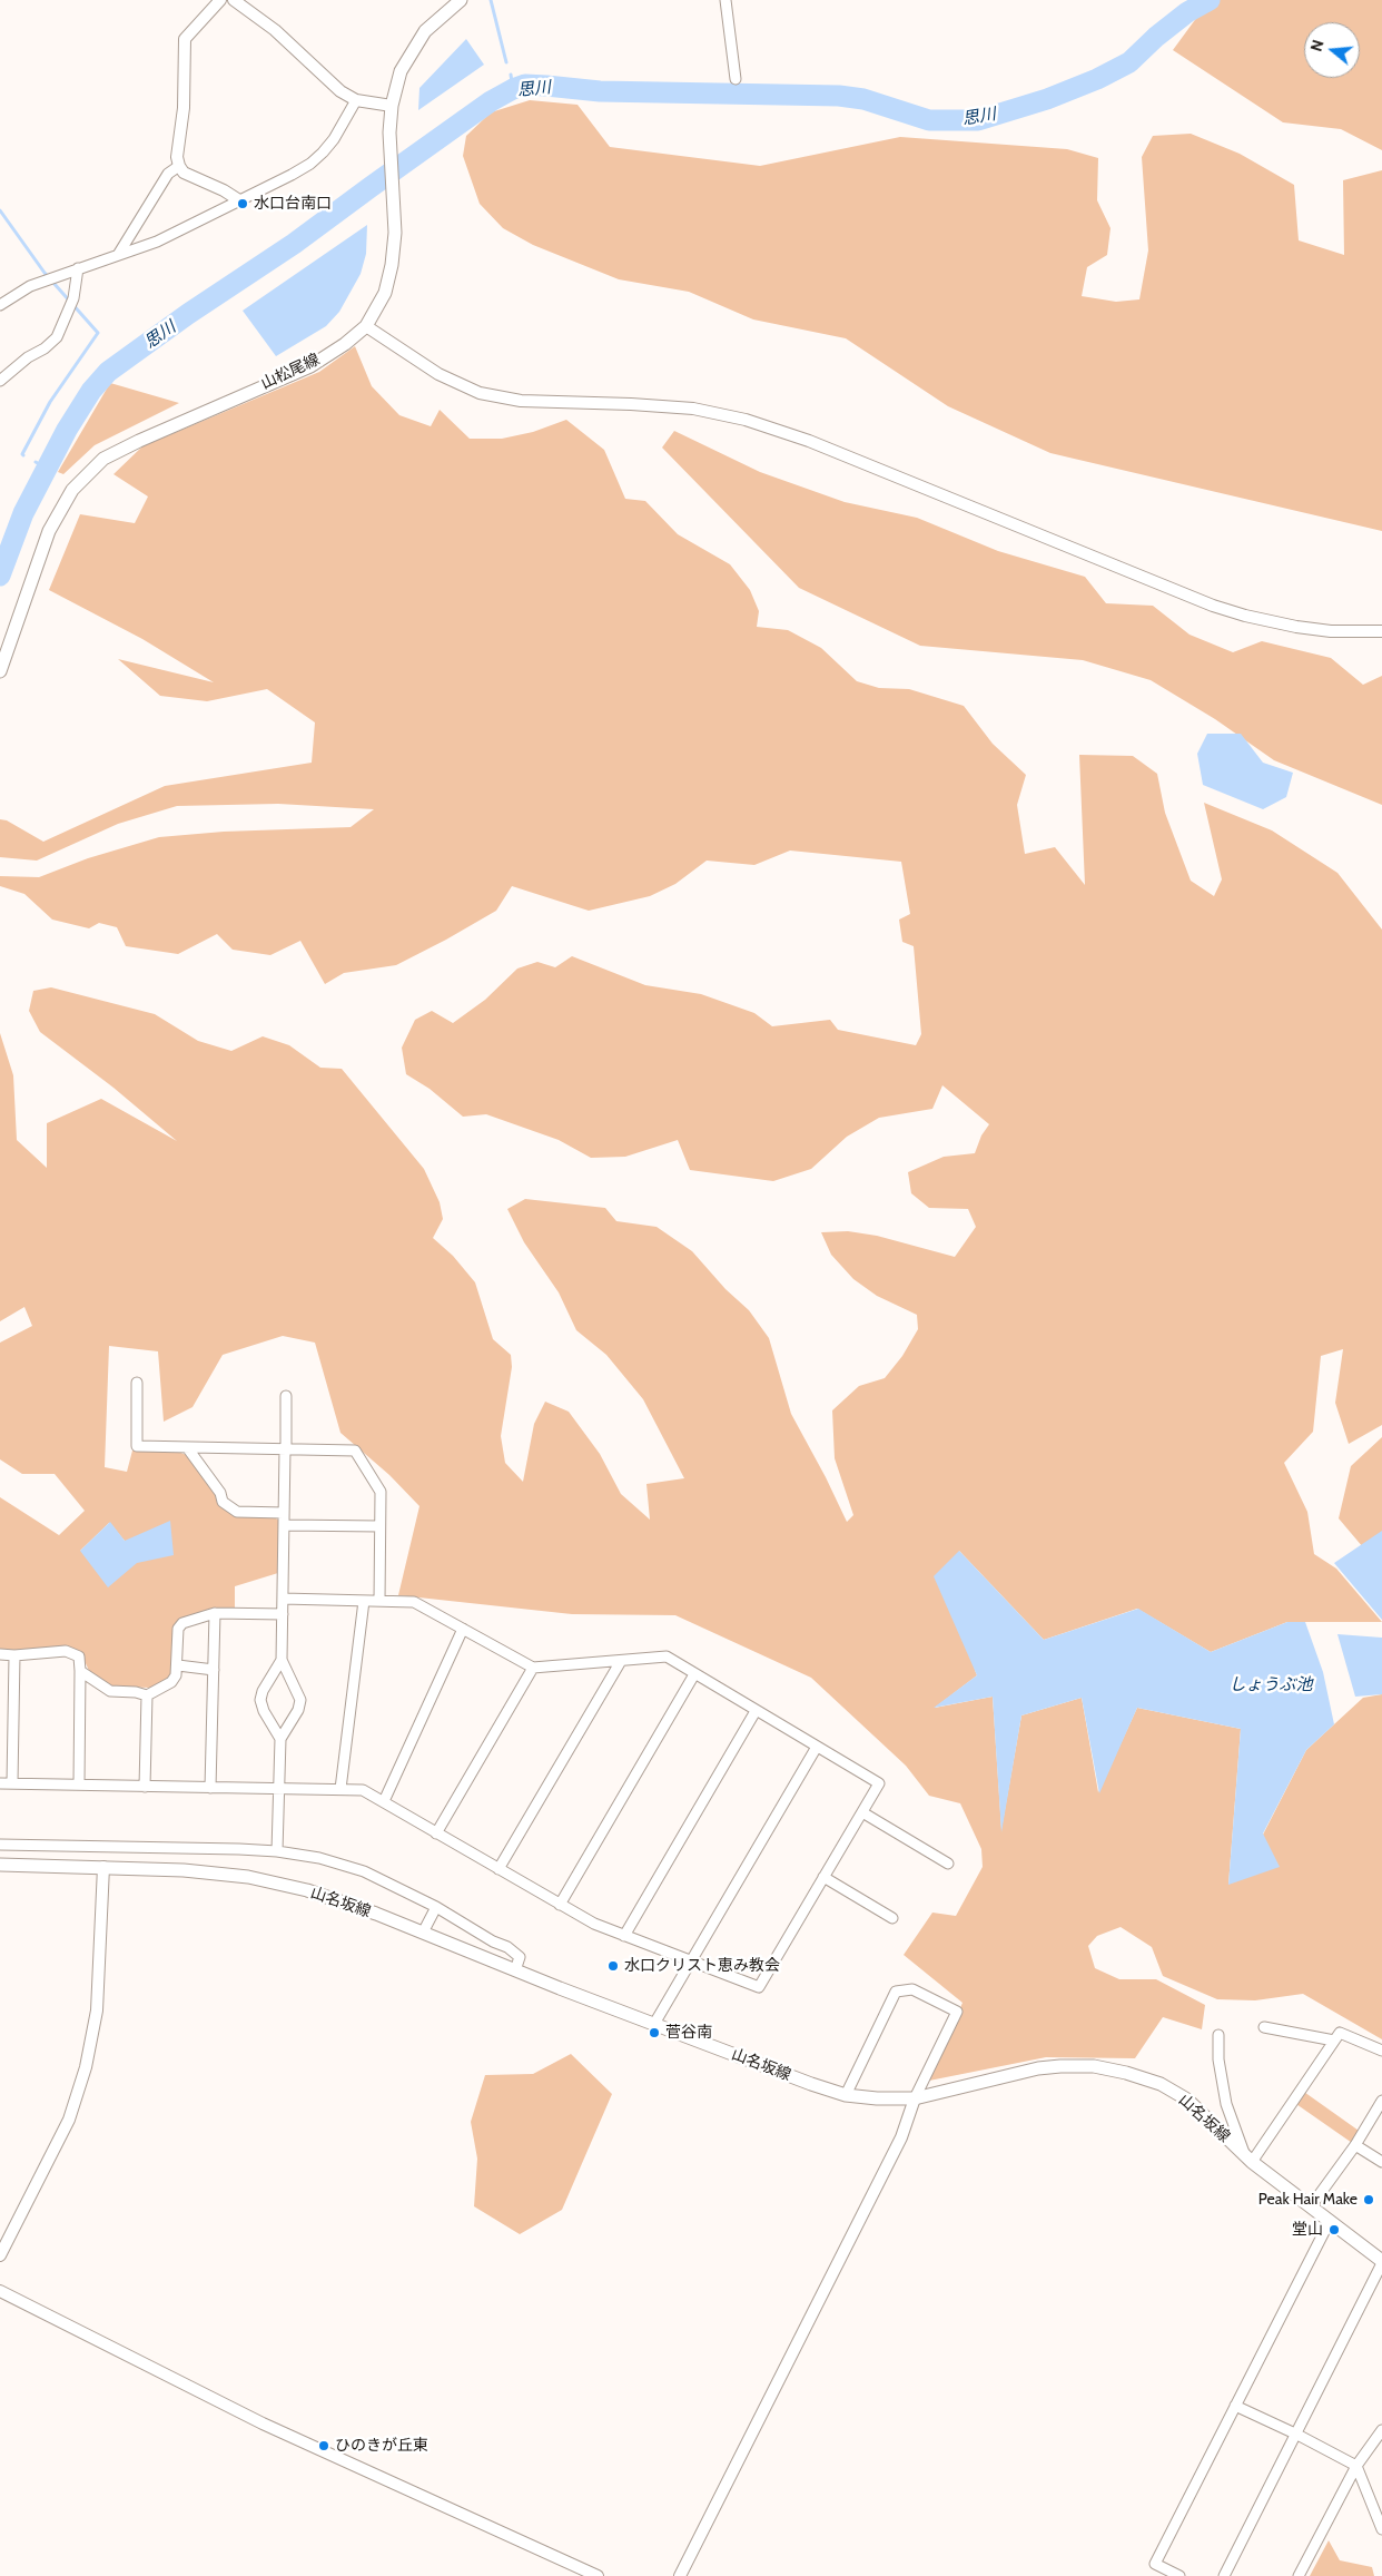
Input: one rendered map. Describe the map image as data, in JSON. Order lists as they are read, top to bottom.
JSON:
{
  "streets": {
    "main road": ["山松尾線", "山名坂線"]
  },
  "water": ["思川", "しょうぶ池"],
  "places": [
    "水口台南口",
    "水口クリスト恵み教会",
    "菅谷南",
    "Peak Hair Make",
    "堂山",
    "ひのきが丘東"
  ],
  "north": "left"
}
